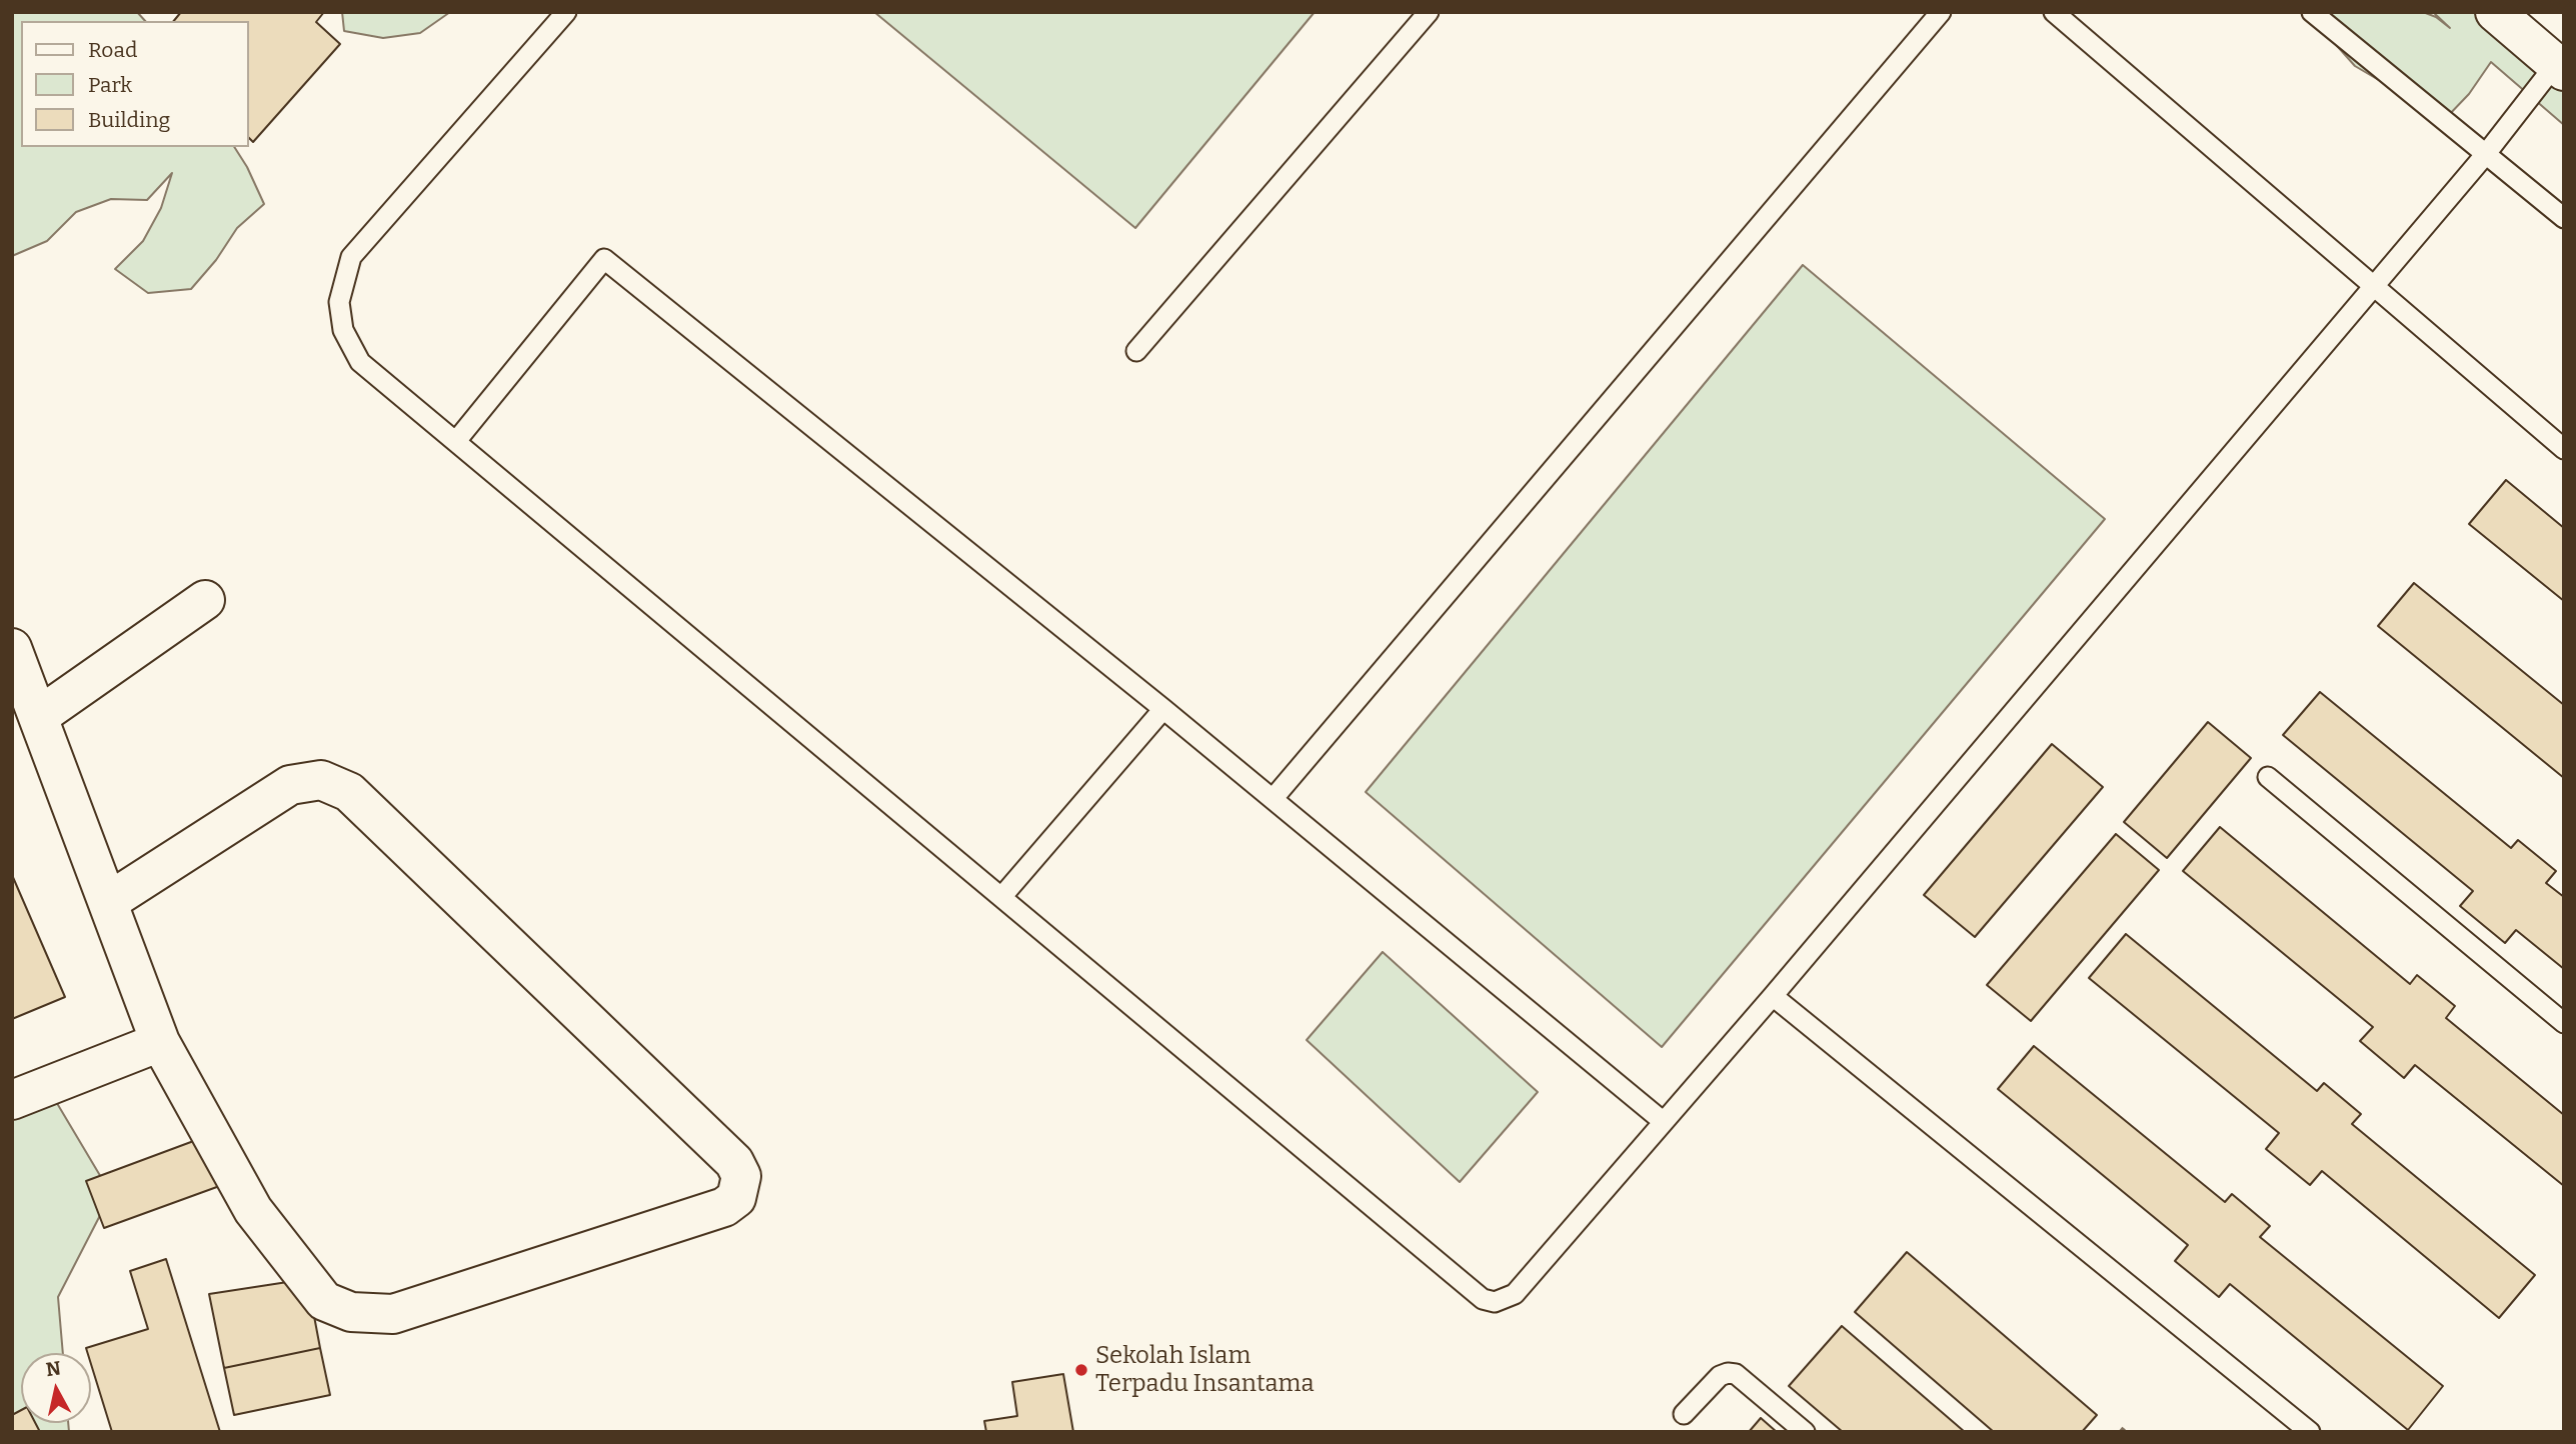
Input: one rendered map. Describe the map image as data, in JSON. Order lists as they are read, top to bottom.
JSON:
{
  "places": ["Sekolah Islam Terpadu Insantama"],
  "legend": ["Road", "Park", "Building"],
  "north": "top"
}
